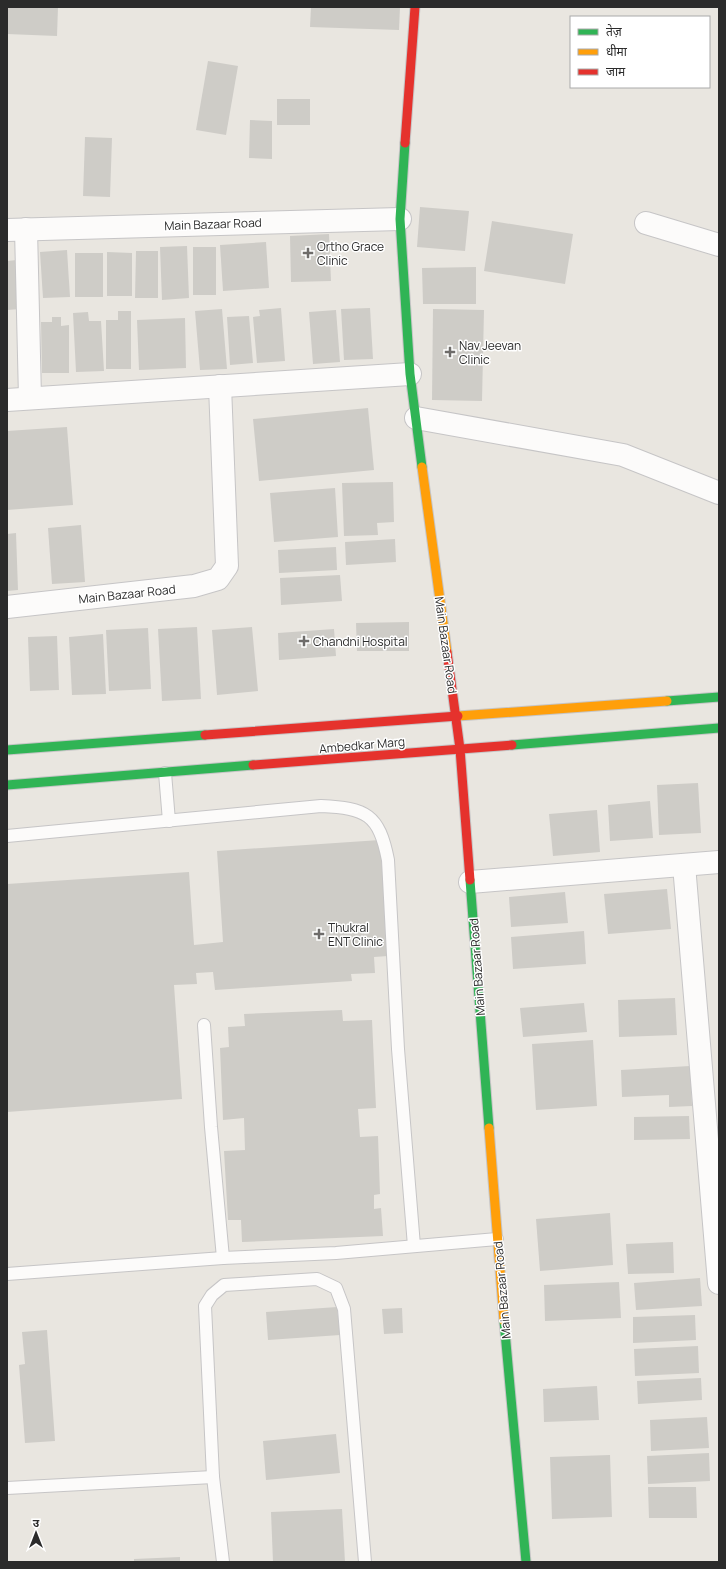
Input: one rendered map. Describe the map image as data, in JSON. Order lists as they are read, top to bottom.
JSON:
{
  "streets": {
    "street": ["Main Bazaar Road", "Ambedkar Marg"]
  },
  "crossings": [
    ["Main Bazaar Road", "Ambedkar Marg"]
  ],
  "places": {
    "health": [
      "Ortho Grace Clinic",
      "Nav Jeevan Clinic",
      "Chandni Hospital",
      "Thukral ENT Clinic"
    ]
  },
  "legend": ["तेज़", "धीमा", "जाम"],
  "north": "top"
}
